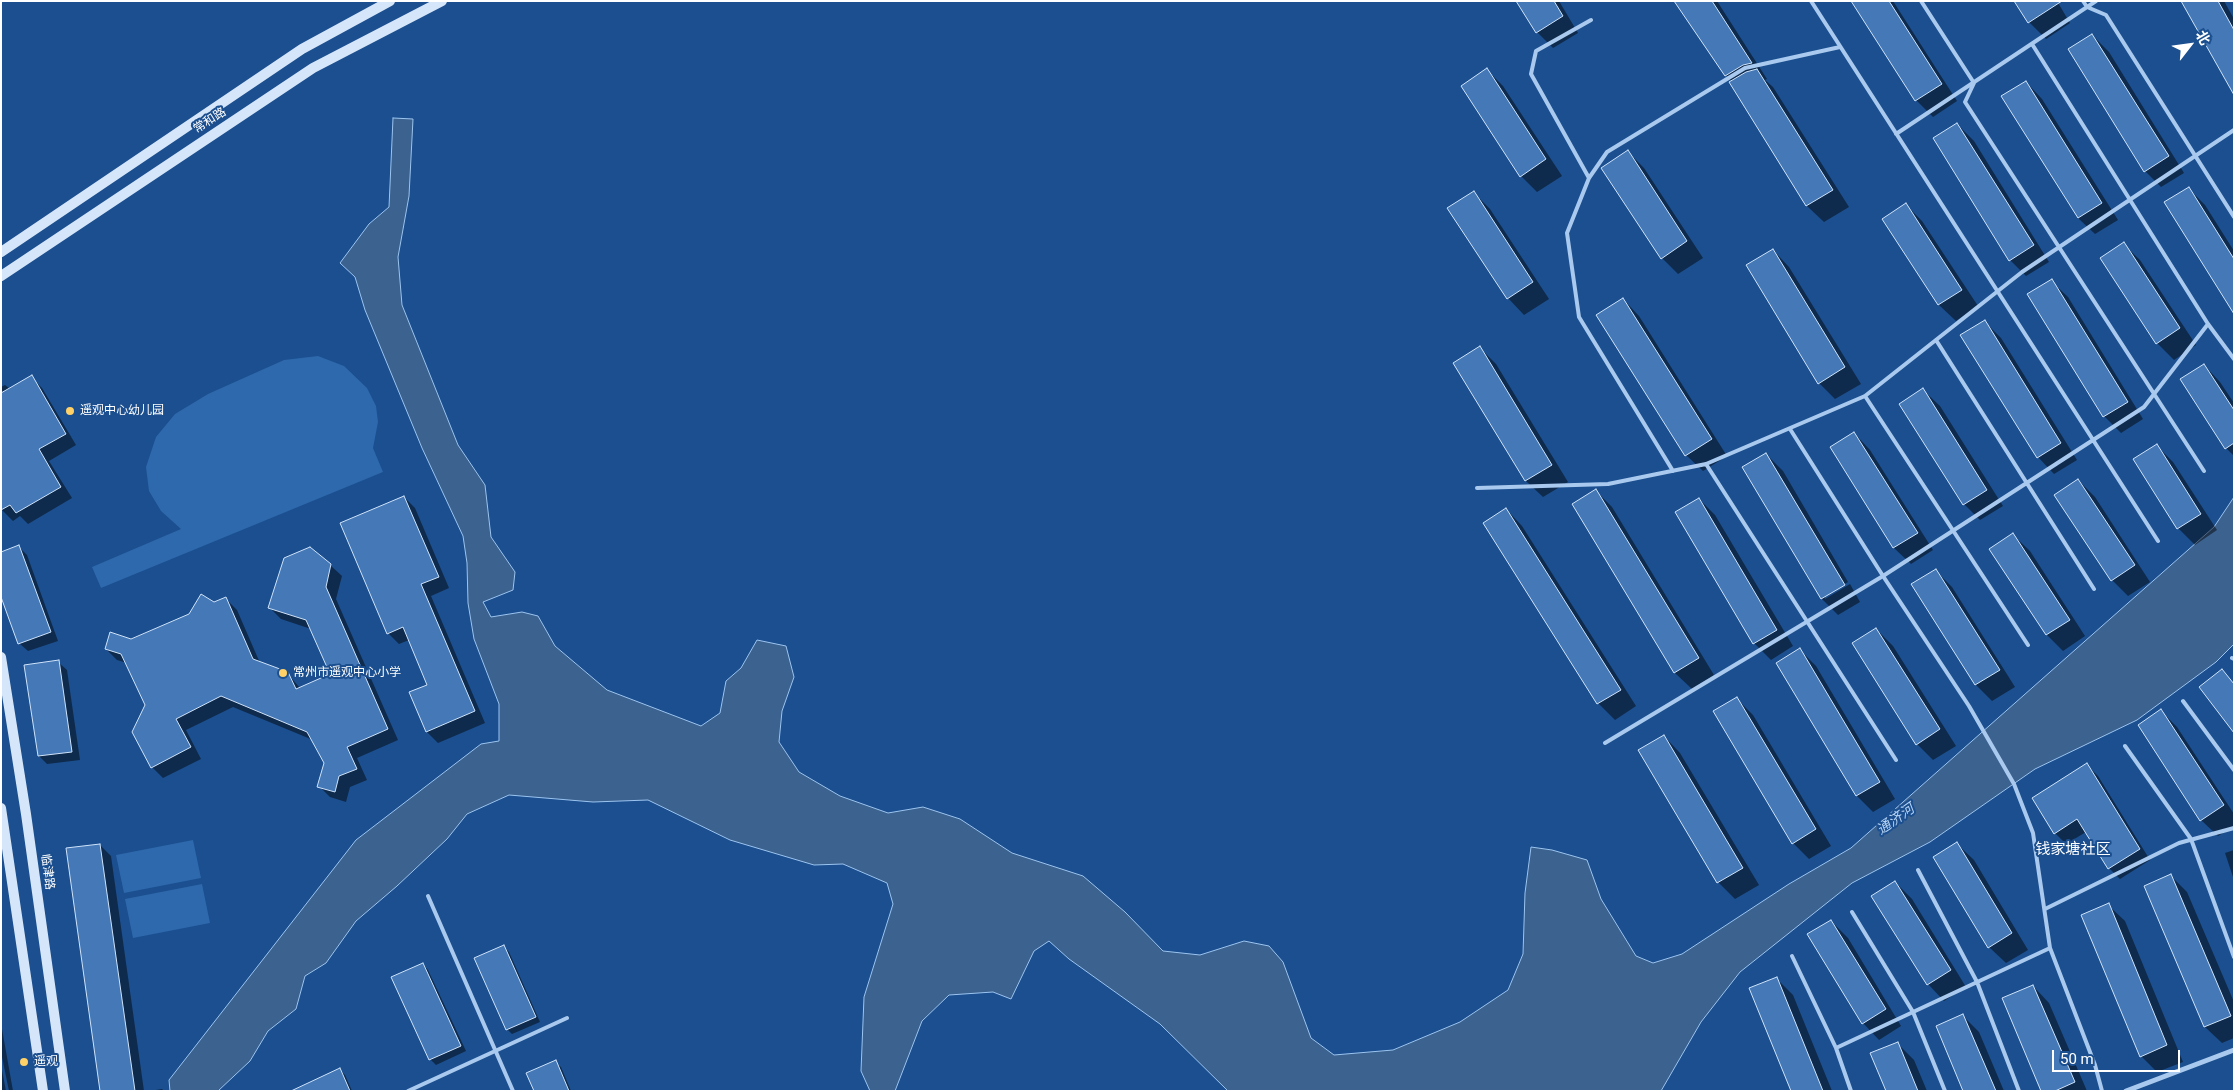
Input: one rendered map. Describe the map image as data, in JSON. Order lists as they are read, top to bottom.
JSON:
{
  "streets": {
    "street": ["常和路", "临津路"]
  },
  "districts": ["钱家塘社区"],
  "water": ["通济河"],
  "places": ["遥观中心幼儿园", "常州市遥观中心小学", "遥观"],
  "scale_bar": "50 m",
  "north": "top right"
}
